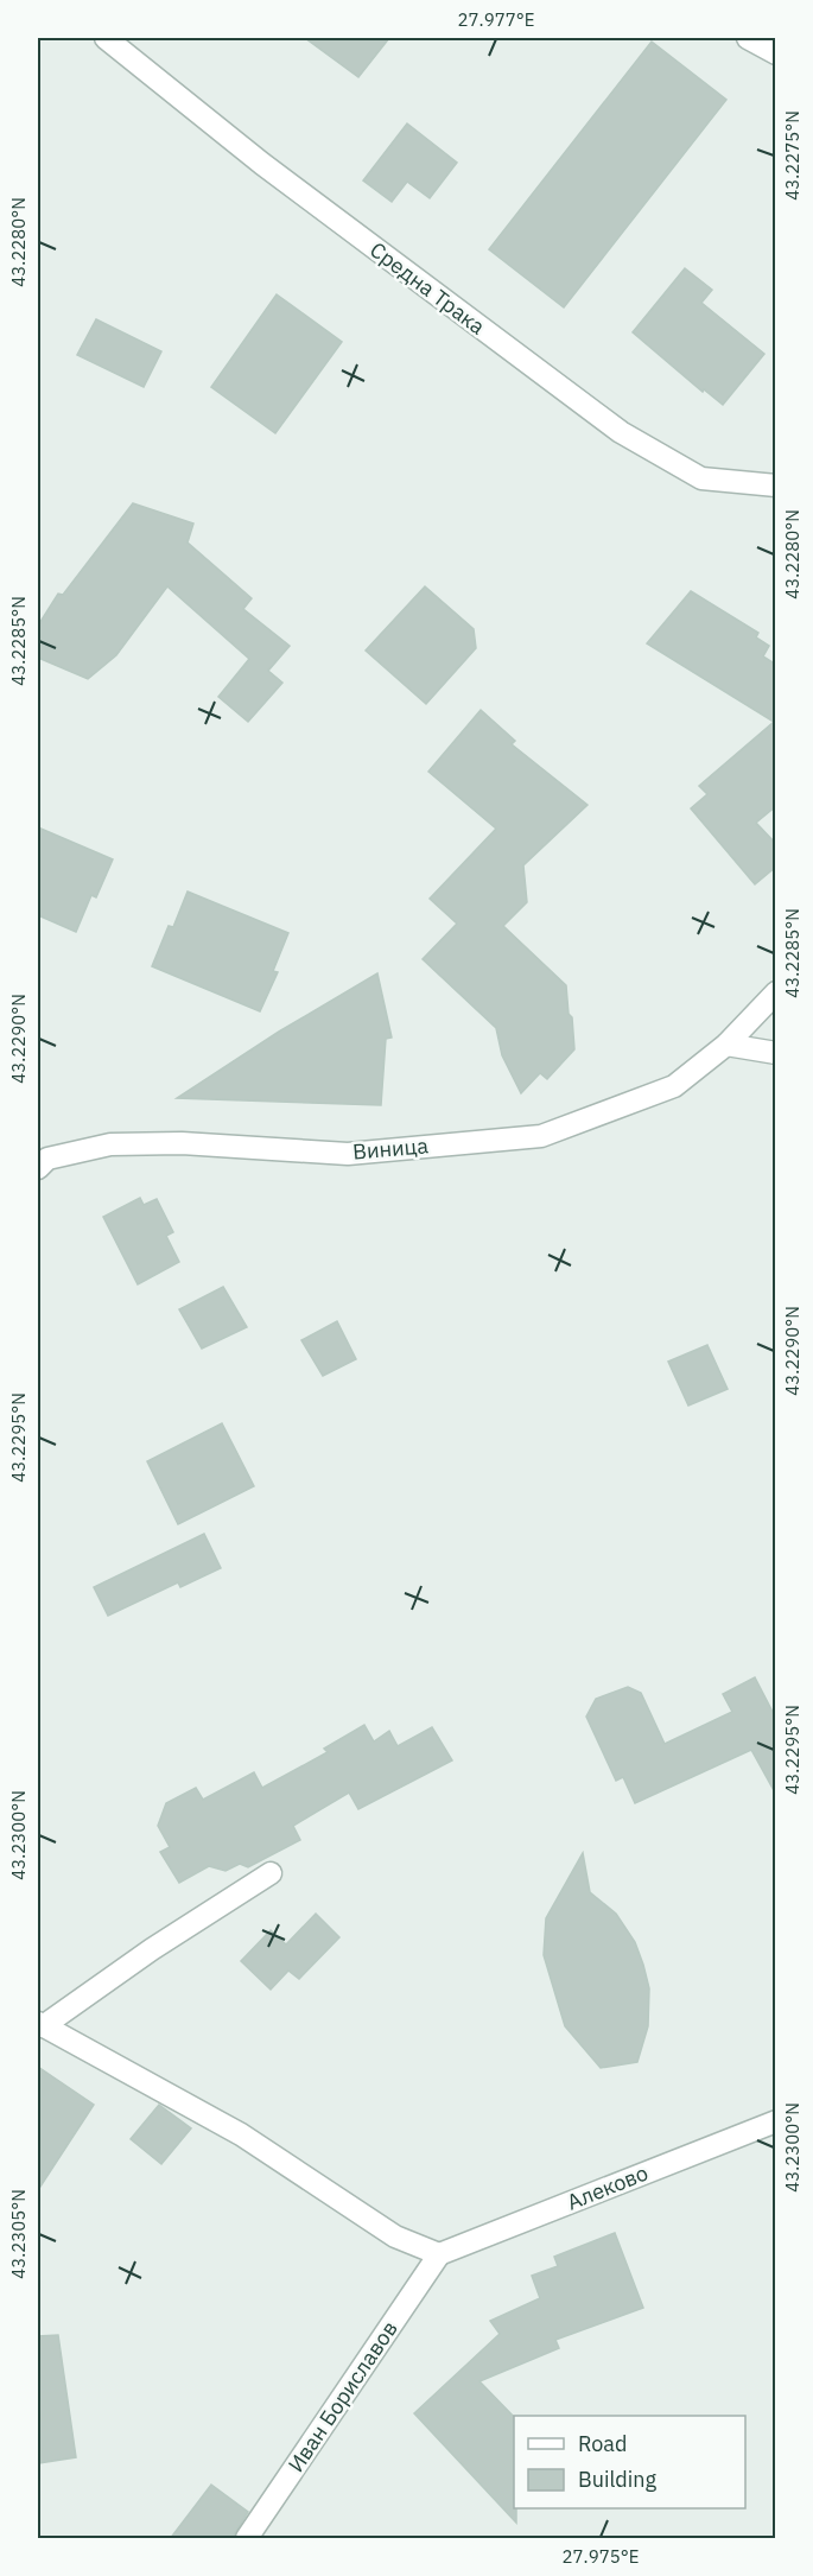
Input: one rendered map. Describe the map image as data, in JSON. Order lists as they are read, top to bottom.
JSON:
{
  "streets": {
    "street": [
      "Средна Трака",
      "Виница",
      "Алеково",
      "Иван Бориславов"
    ]
  },
  "crossings": [
    ["Алеково", "Иван Бориславов"]
  ],
  "legend": ["Road", "Building"],
  "coordinates": [
    "27.977°E",
    "43.2275°N",
    "43.2280°N",
    "43.2285°N",
    "43.2290°N",
    "43.2295°N",
    "43.2300°N",
    "43.2305°N",
    "27.975°E"
  ]
}
